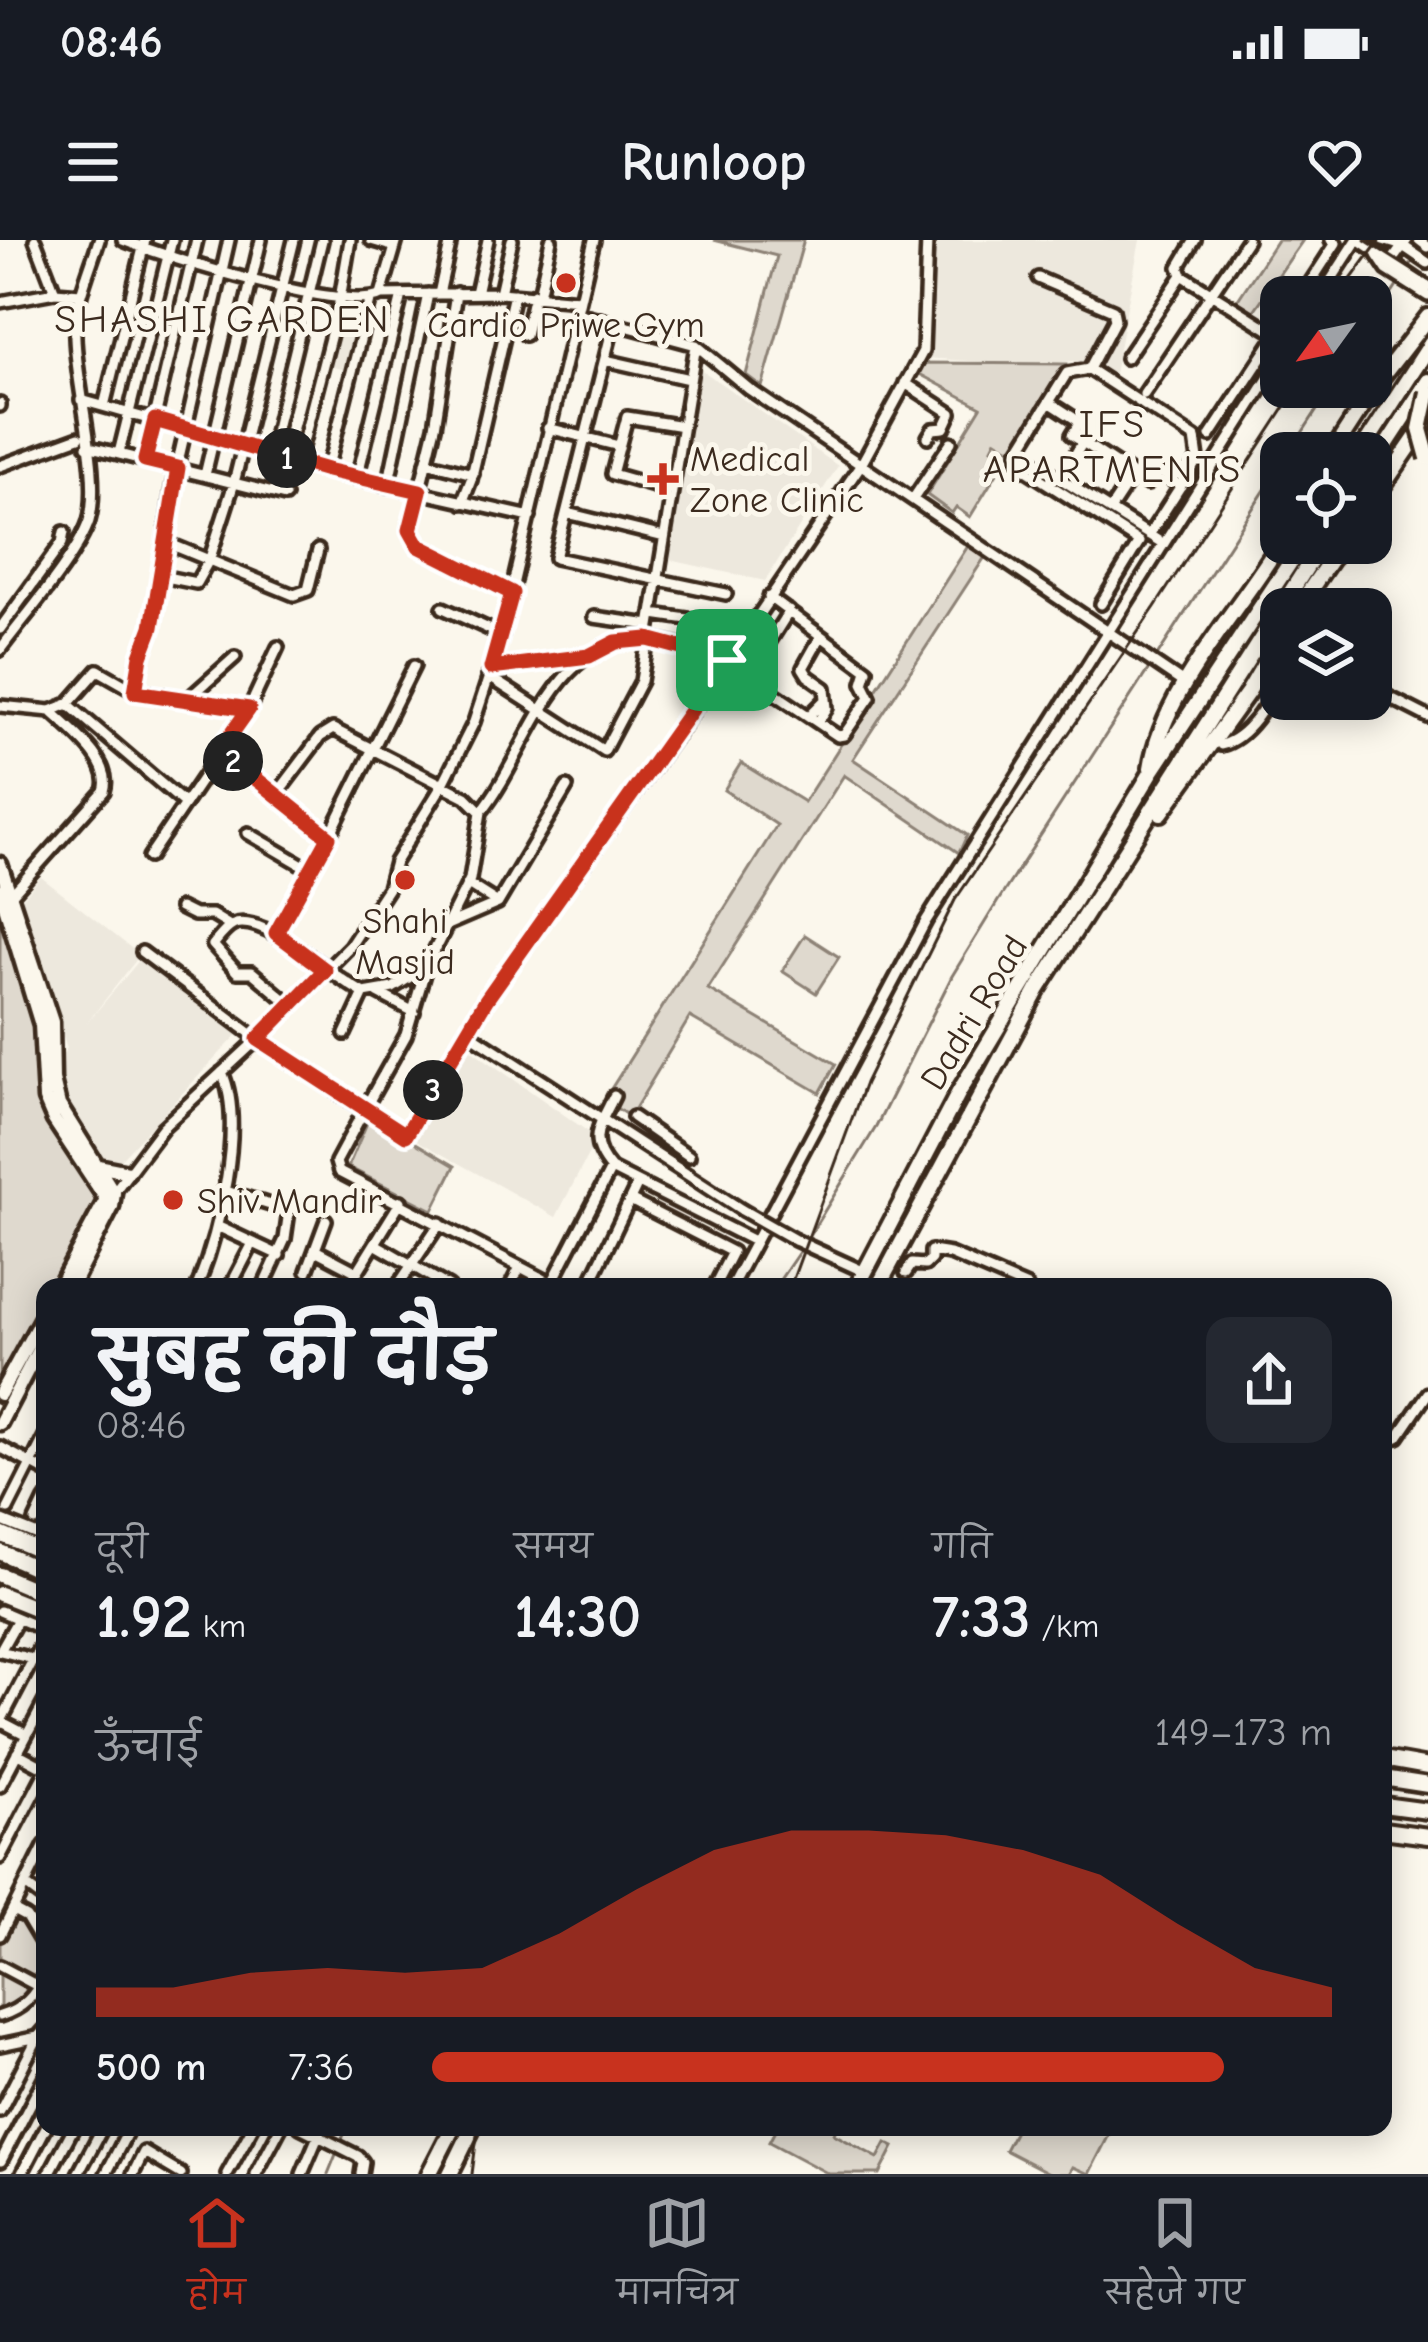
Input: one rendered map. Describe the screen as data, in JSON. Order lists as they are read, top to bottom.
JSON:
{
  "streets": {
    "highway": ["Dadri Road"]
  },
  "districts": ["SHASHI GARDEN", "IFS APARTMENTS"],
  "places": {
    "other": ["Cardio Priwe Gym", "Shahi Masjid", "Shiv Mandir"],
    "health": ["Medical Zone Clinic"]
  },
  "north": "bottom left",
  "page": {
    "status": "08:46",
    "header": "Runloop",
    "pins": ["1", "2", "3"],
    "heading": ["सुबह की दौड़", "08:46"],
    "stats": [
      ["दूरी", "1.92 km"],
      ["समय", "14:30"],
      ["गति", "7:33 /km"]
    ],
    "chart": ["ऊँचाई", "149–173 m"],
    "list": [
      {
        "name": "500 m",
        "note": "7:36"
      }
    ],
    "tabs": ["होम", "मानचित्र", "सहेजे गए"]
  }
}
